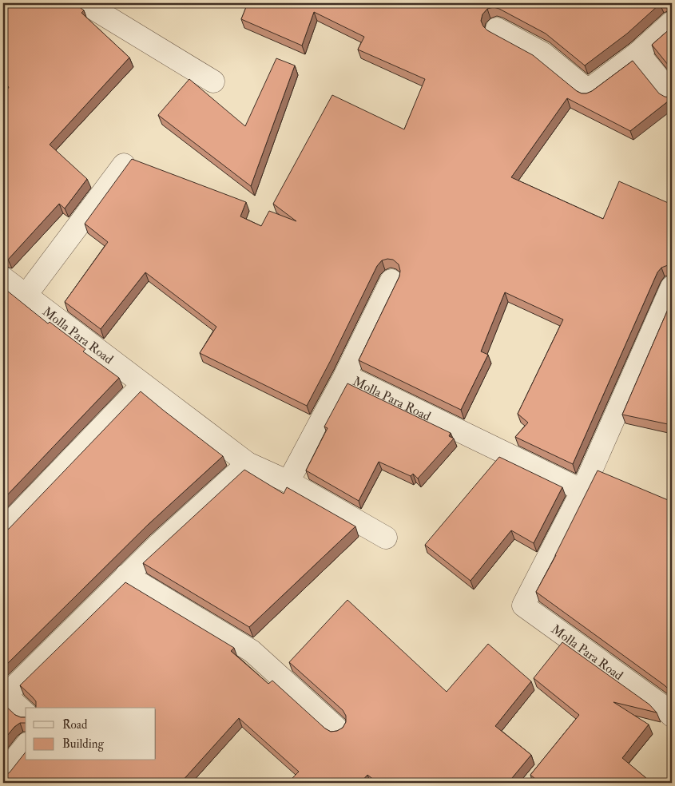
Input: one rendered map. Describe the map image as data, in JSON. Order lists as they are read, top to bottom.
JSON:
{
  "streets": {
    "street": ["Molla Para Road"]
  },
  "legend": ["Road", "Building"]
}
